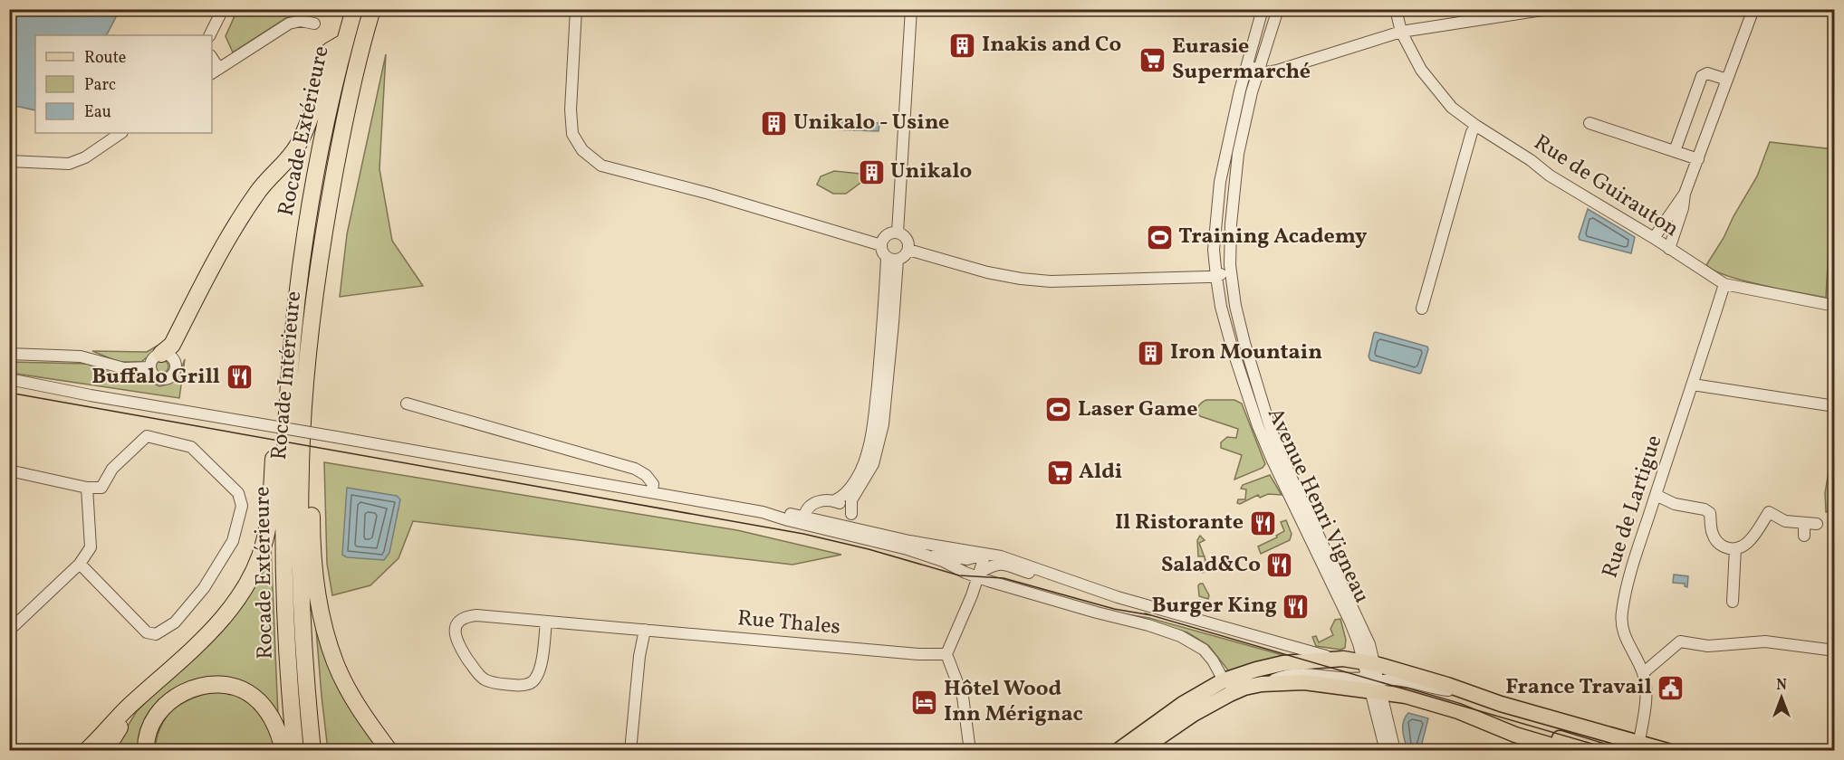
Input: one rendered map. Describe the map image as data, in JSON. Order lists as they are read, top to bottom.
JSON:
{
  "streets": {
    "highway": ["Rocade Extérieure", "Rocade Intérieure"],
    "street": [
      "Rue de Guirauton",
      "Avenue Henri Vigneau",
      "Rue de Lartigue",
      "Rue Thales"
    ]
  },
  "crossings": [
    ["Rue de Guirauton", "Rue de Lartigue"]
  ],
  "places": {
    "building": [
      "Inakis and Co",
      "Unikalo - Usine",
      "Unikalo",
      "Iron Mountain"
    ],
    "supermarket": ["Eurasie Supermarché", "Aldi"],
    "sports": ["Training Academy", "Laser Game"],
    "restaurant": [
      "Buffalo Grill",
      "Il Ristorante",
      "Salad&Co",
      "Burger King"
    ],
    "public building": ["France Travail"],
    "hotel": ["Hôtel Wood Inn Mérignac"]
  },
  "legend": ["Route", "Parc", "Eau"],
  "north": "top"
}
